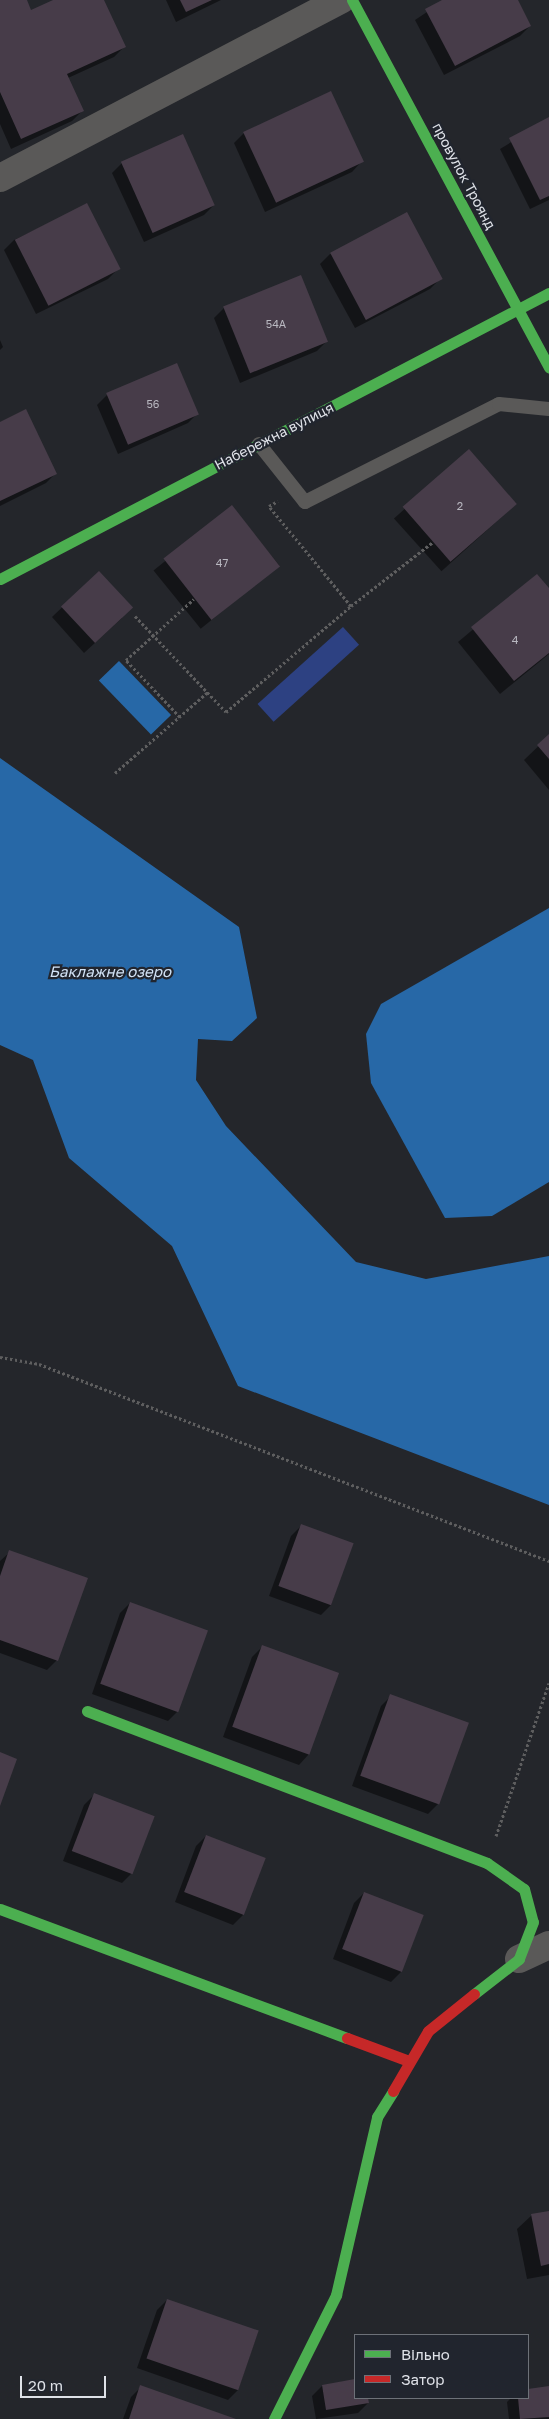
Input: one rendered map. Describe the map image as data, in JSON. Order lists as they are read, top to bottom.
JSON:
{
  "streets": {
    "street": ["провулок Троянд", "Набережна вулиця"]
  },
  "crossings": [
    ["провулок Троянд", "Набережна вулиця"]
  ],
  "water": ["Баклажне озеро"],
  "house_numbers": [
    "54А",
    "56",
    "2",
    "47",
    "4"
  ],
  "legend": ["Вільно", "Затор"],
  "scale_bar": "20 m"
}
